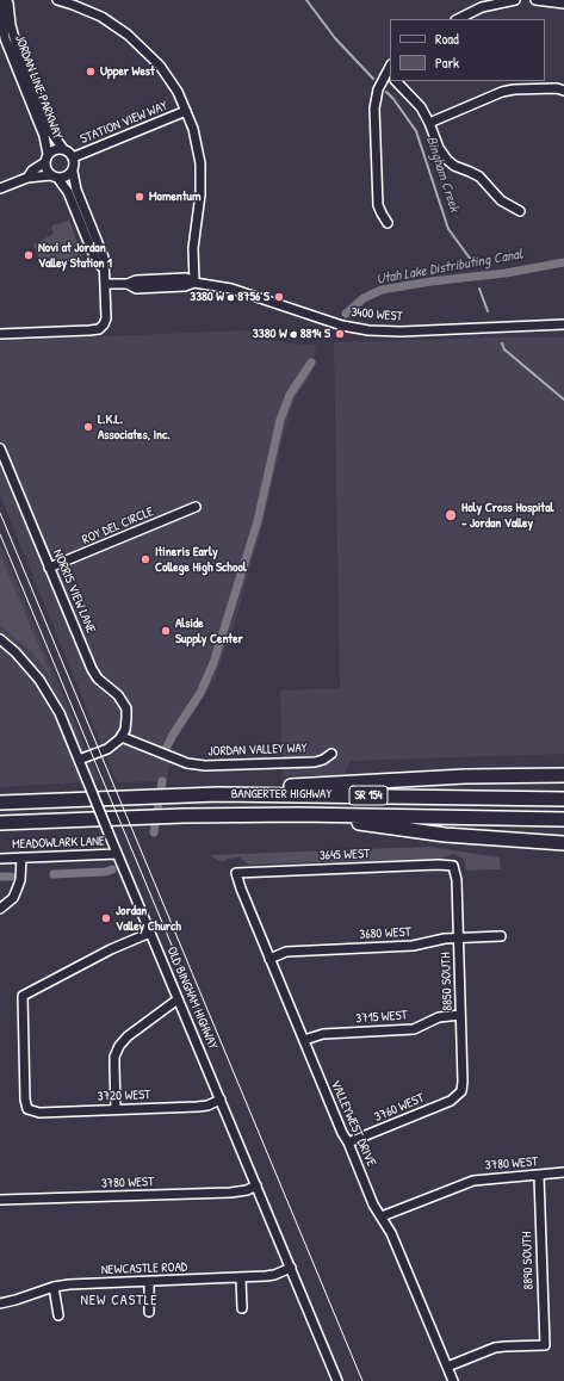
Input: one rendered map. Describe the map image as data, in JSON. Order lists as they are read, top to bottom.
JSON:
{
  "streets": {
    "highway": ["BANGERTER HIGHWAY", "SR 154"],
    "street": [
      "JORDAN LINE PARKWAY",
      "STATION VIEW WAY",
      "3400 WEST",
      "ROY DEL CIRCLE",
      "NORRIS VIEW LANE",
      "JORDAN VALLEY WAY",
      "MEADOWLARK LANE",
      "3645 WEST",
      "3680 WEST",
      "8850 SOUTH",
      "OLD BINGHAM HIGHWAY",
      "3715 WEST",
      "3720 WEST",
      "3760 WEST",
      "VALLEYWEST DRIVE",
      "3780 WEST",
      "8890 SOUTH",
      "NEWCASTLE ROAD"
    ]
  },
  "crossings": [
    ["JORDAN LINE PARKWAY", "STATION VIEW WAY"],
    ["ROY DEL CIRCLE", "NORRIS VIEW LANE"],
    ["NORRIS VIEW LANE", "JORDAN VALLEY WAY"],
    ["MEADOWLARK LANE", "OLD BINGHAM HIGHWAY"],
    ["3645 WEST", "8850 SOUTH"],
    ["3645 WEST", "VALLEYWEST DRIVE"],
    ["3680 WEST", "8850 SOUTH"],
    ["3680 WEST", "VALLEYWEST DRIVE"],
    ["8850 SOUTH", "3715 WEST"],
    ["8850 SOUTH", "3760 WEST"],
    ["OLD BINGHAM HIGHWAY", "3720 WEST"],
    ["OLD BINGHAM HIGHWAY", "3780 WEST"],
    ["OLD BINGHAM HIGHWAY", "NEWCASTLE ROAD"],
    ["3715 WEST", "VALLEYWEST DRIVE"],
    ["3760 WEST", "VALLEYWEST DRIVE"],
    ["VALLEYWEST DRIVE", "3780 WEST"],
    ["VALLEYWEST DRIVE", "8890 SOUTH"],
    ["3780 WEST", "8890 SOUTH"]
  ],
  "districts": ["NEW CASTLE"],
  "water": ["Bingham Creek", "Utah Lake Distributing Canal"],
  "places": [
    "Upper West",
    "Momentum",
    "Novi at Jordan Valley Station 1",
    "3380 W @ 8756 S",
    "3380 W @ 8814 S",
    "L.K.L. Associates, Inc.",
    "Holy Cross Hospital - Jordan Valley",
    "Itineris Early College High School",
    "Alside Supply Center",
    "Jordan Valley Church"
  ],
  "legend": ["Road", "Park"]
}
